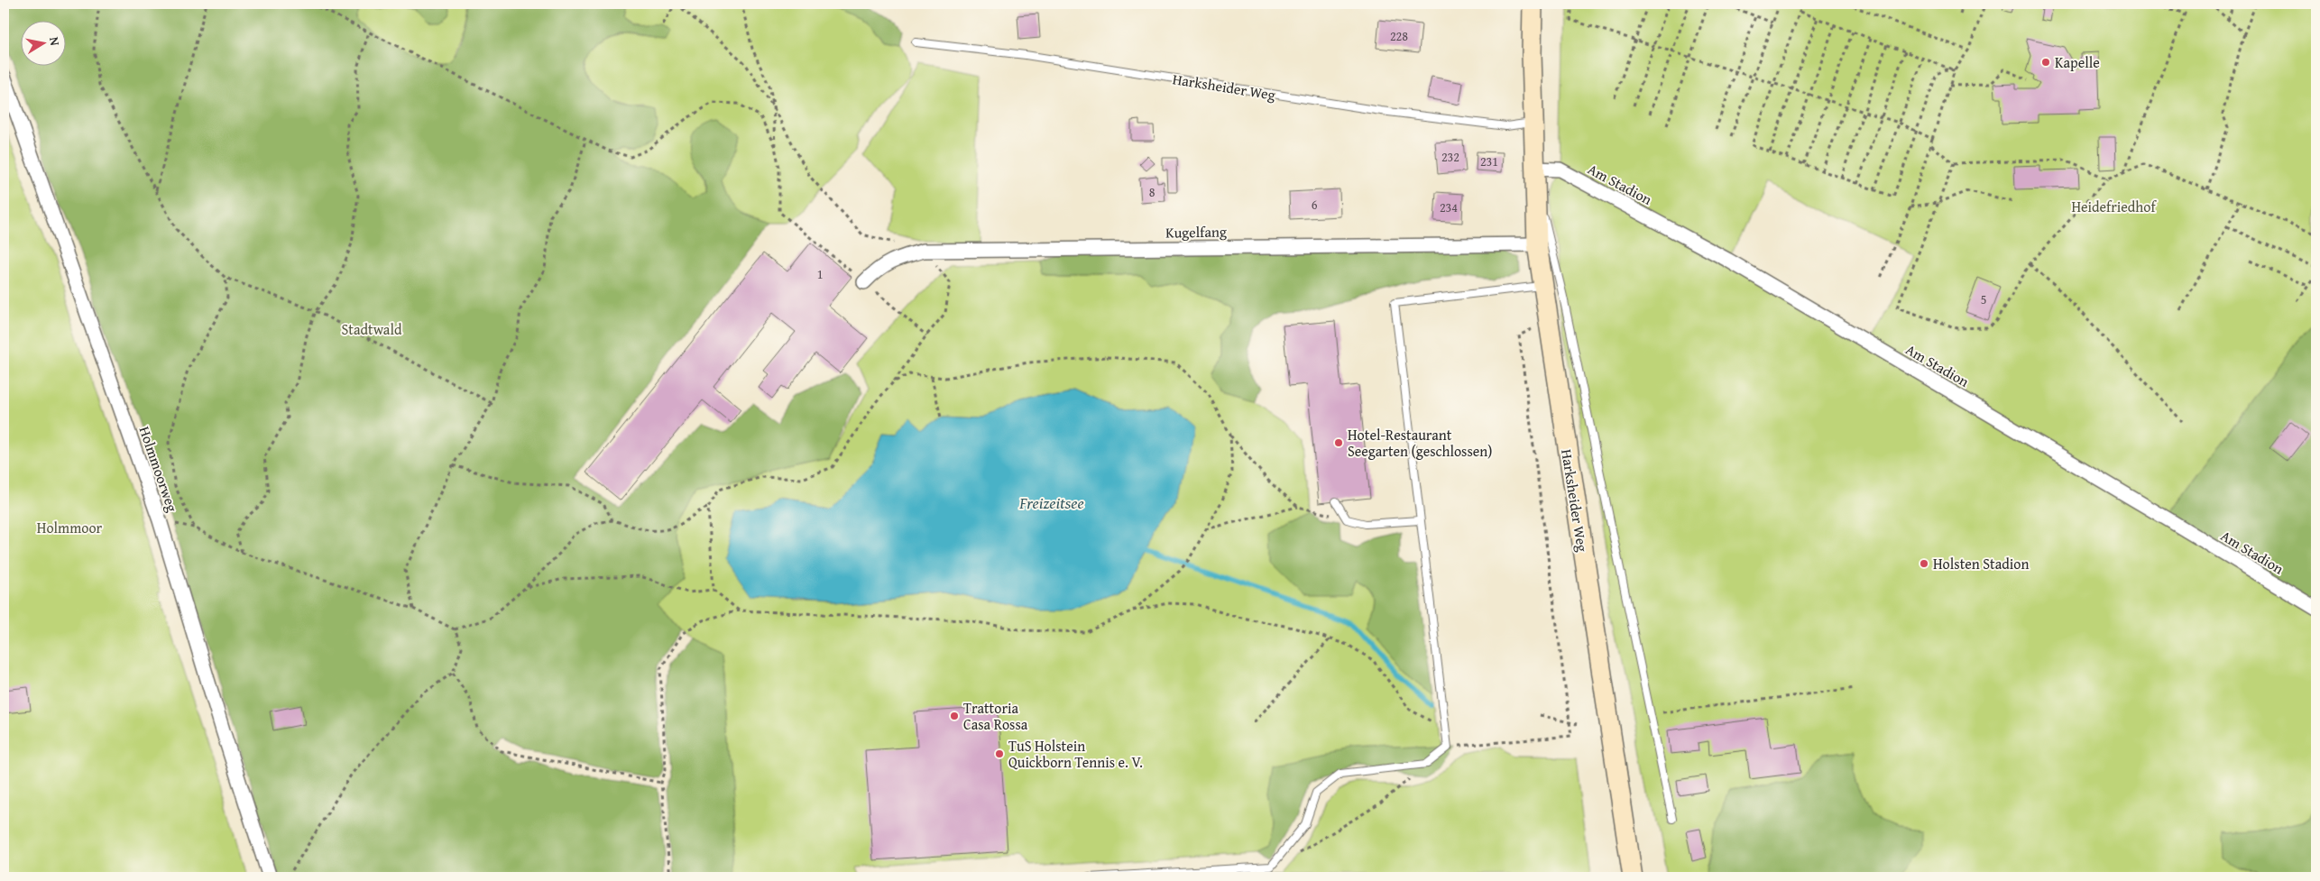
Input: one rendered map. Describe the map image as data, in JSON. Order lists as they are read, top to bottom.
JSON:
{
  "streets": {
    "main road": ["Harksheider Weg"],
    "street": ["Am Stadion", "Kugelfang", "Holmmoorweg"]
  },
  "crossings": [
    ["Harksheider Weg", "Am Stadion"],
    ["Harksheider Weg", "Kugelfang"]
  ],
  "water": ["Freizeitsee"],
  "parks": ["Heidefriedhof", "Stadtwald", "Holmmoor"],
  "places": [
    "Kapelle",
    "Hotel-Restaurant Seegarten (geschlossen)",
    "Holsten Stadion",
    "Trattoria Casa Rossa",
    "TuS Holstein Quickborn Tennis e. V."
  ],
  "house_numbers": [
    "228",
    "232",
    "231",
    "8",
    "6",
    "234",
    "1",
    "5"
  ],
  "north": "right"
}
